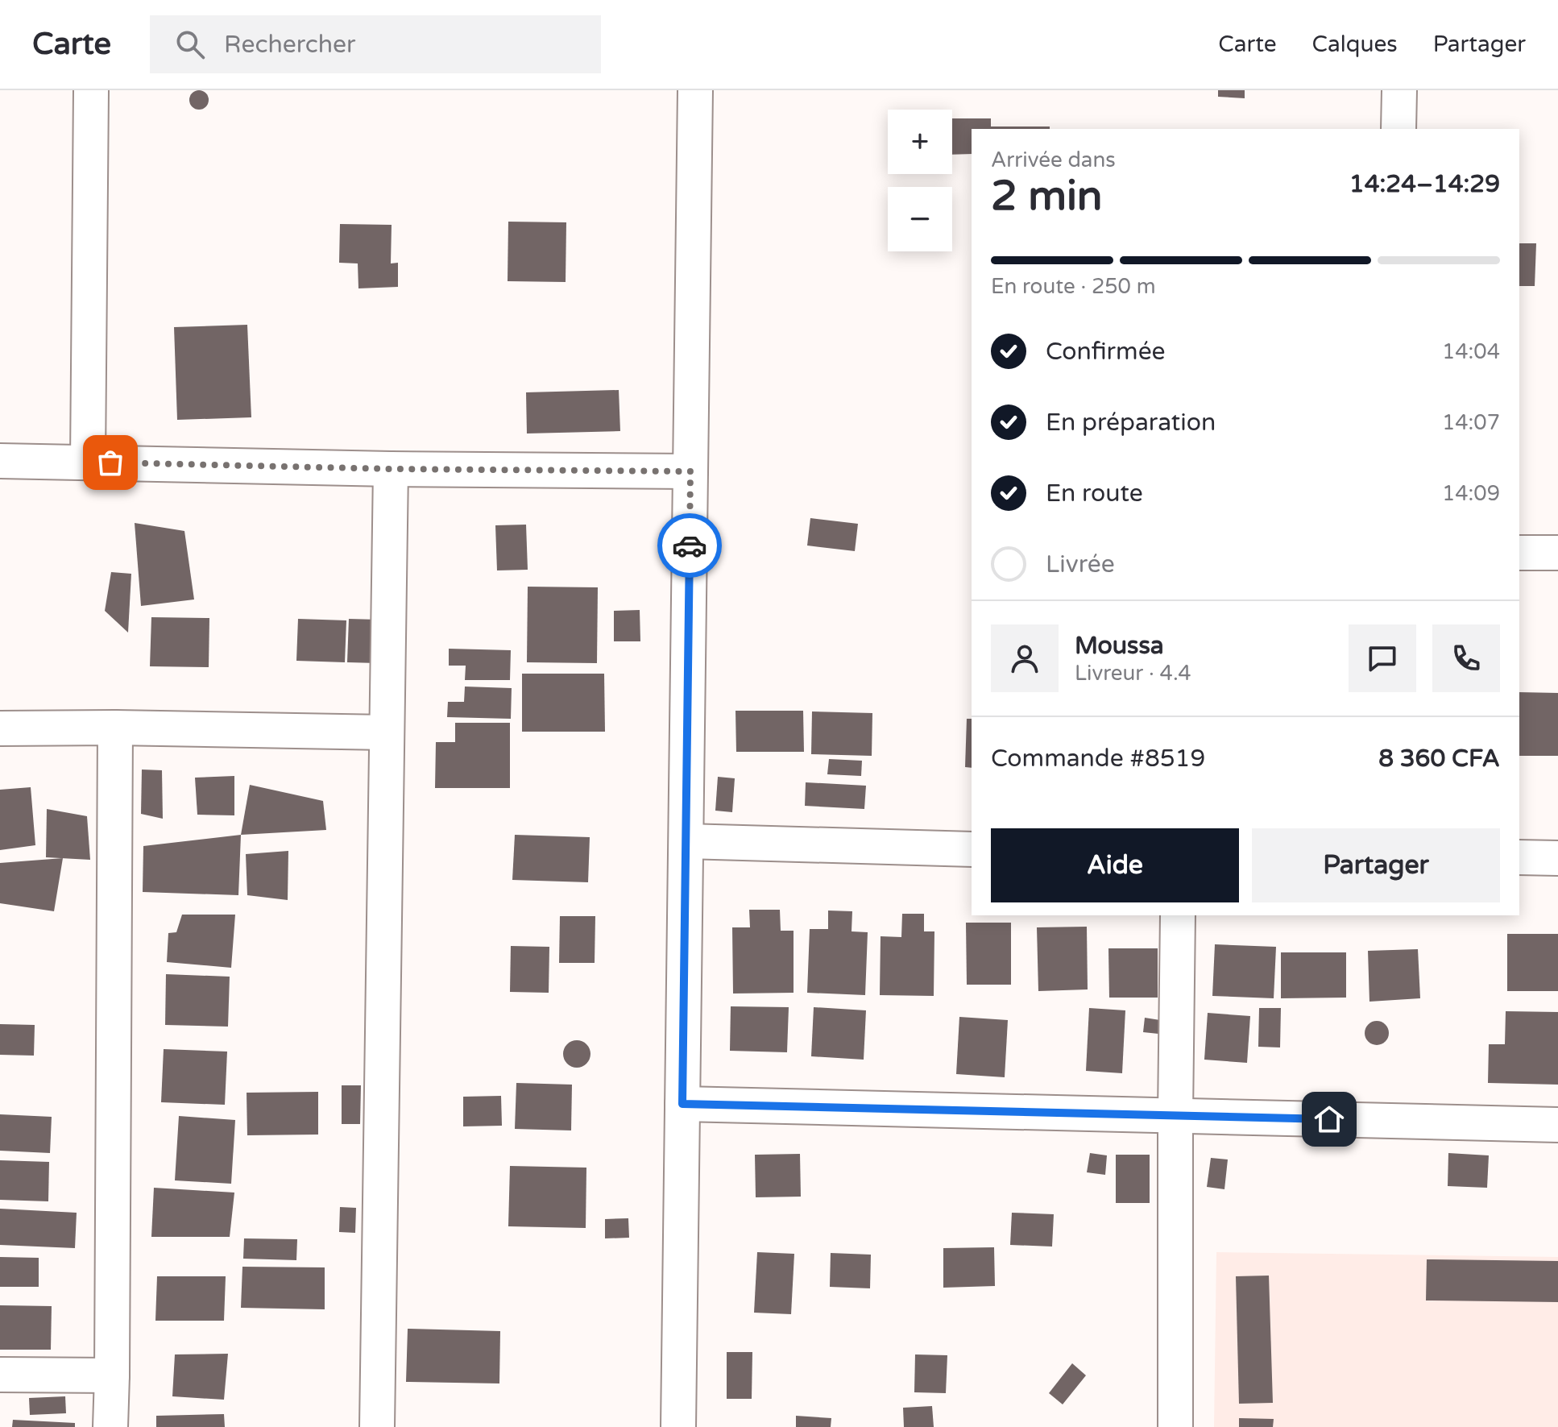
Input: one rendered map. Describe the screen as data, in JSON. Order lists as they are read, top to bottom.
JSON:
{
  "page": {
    "header": "Carte",
    "search": "Rechercher",
    "nav": ["Carte", "Calques", "Partager"],
    "map_buttons": ["+", "−"],
    "heading": ["2 min", "Arrivée dans", "14:24–14:29"],
    "panel": [
      "Moussa",
      "Livreur · 4.4",
      "Commande #8519",
      "8 360 CFA"
    ],
    "bar": "En route · 250 m",
    "list": [
      ["Confirmée", "14:04"],
      ["En préparation", "14:07"],
      ["En route", "14:09"],
      "Livrée"
    ],
    "buttons": ["Aide", "Partager"]
  }
}
